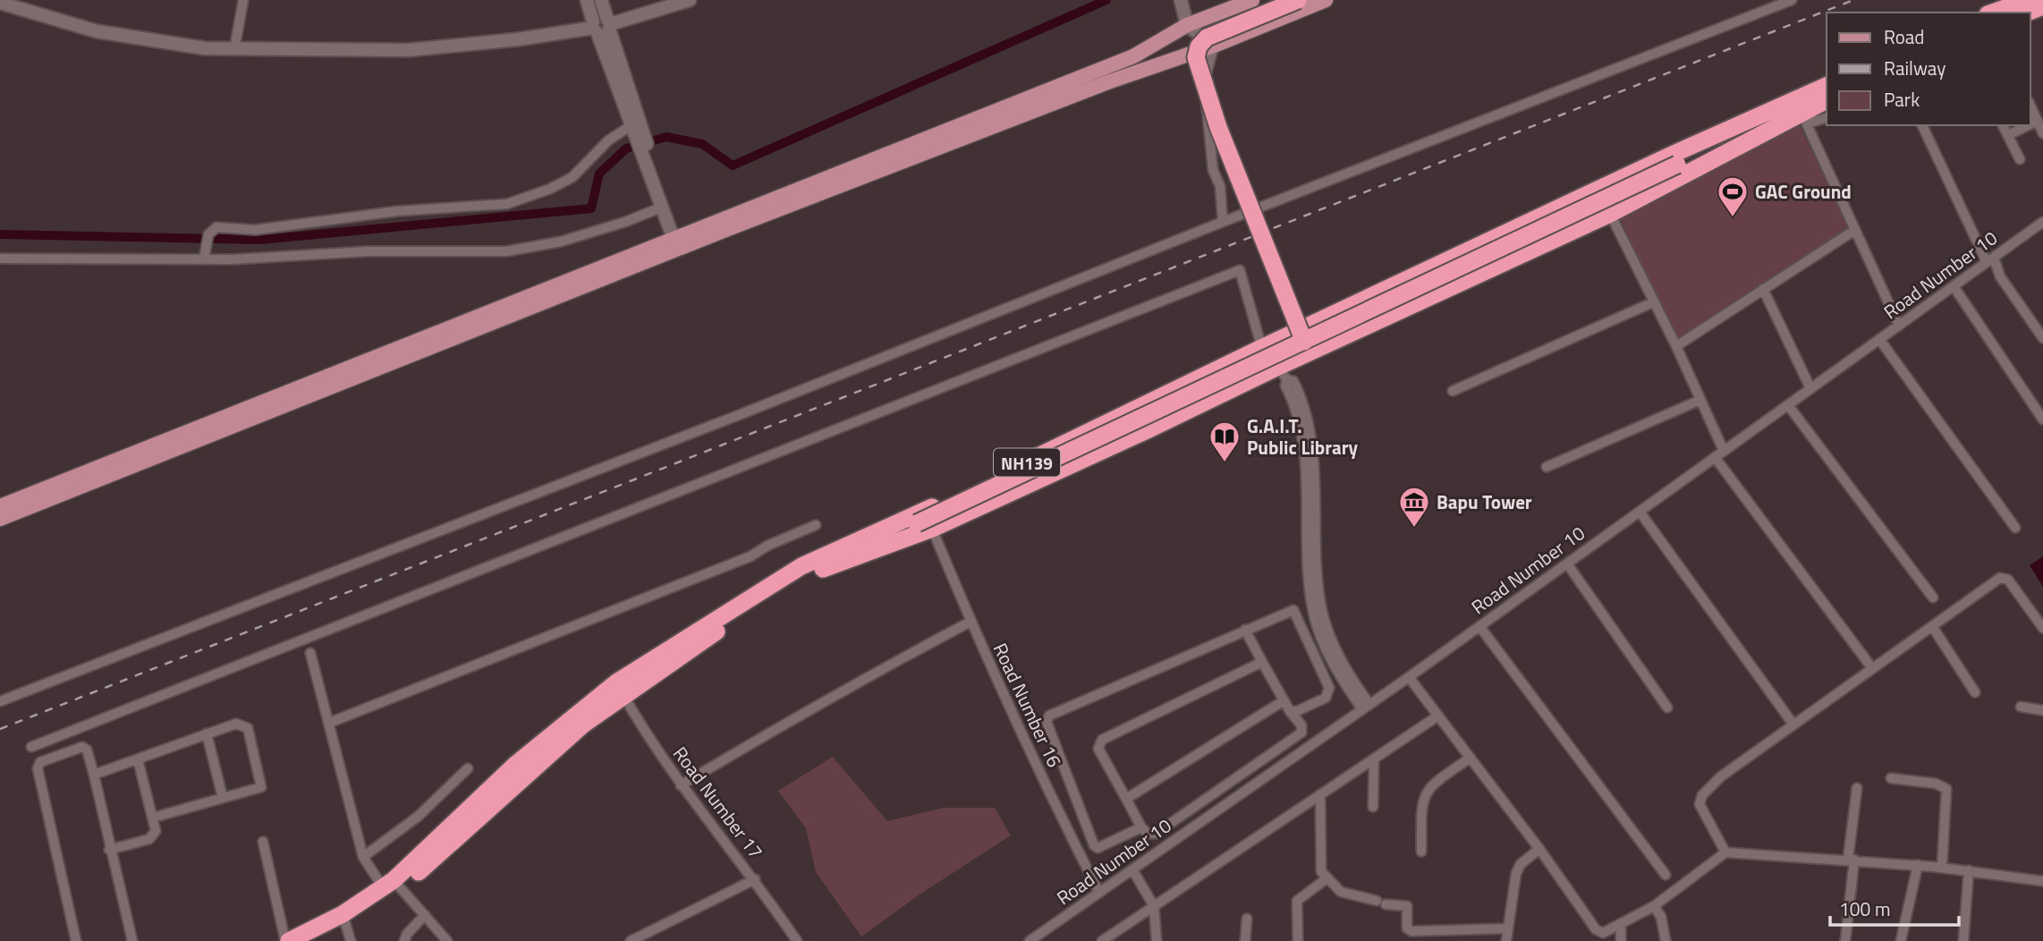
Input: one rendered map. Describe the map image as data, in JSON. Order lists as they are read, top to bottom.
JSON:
{
  "streets": {
    "highway": ["NH139"],
    "street": ["Road Number 10", "Road Number 16", "Road Number 17"]
  },
  "crossings": [
    ["Road Number 10", "Road Number 16"],
    ["NH139", "Road Number 16"],
    ["NH139", "Road Number 17"]
  ],
  "places": {
    "sports": ["GAC Ground"],
    "library": ["G.A.I.T. Public Library"],
    "museum": ["Bapu Tower"]
  },
  "legend": ["Road", "Railway", "Park"],
  "scale_bar": "100 m"
}
